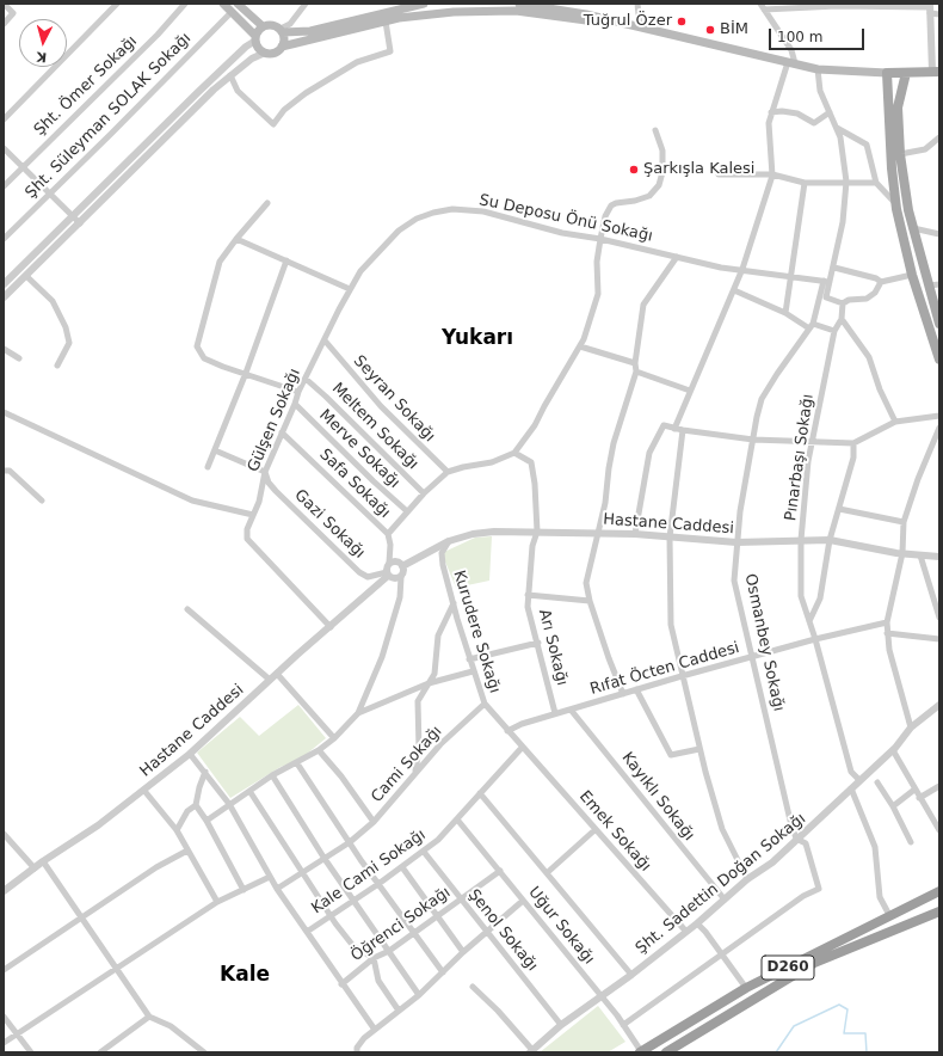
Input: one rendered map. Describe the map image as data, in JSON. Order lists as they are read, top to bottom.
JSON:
{
  "streets": {
    "highway": ["D260"],
    "street": [
      "Şht. Ömer Sokağı",
      "Şht. Süleyman SOLAK Sokağı",
      "Su Deposu Önü Sokağı",
      "Seyran Sokağı",
      "Gülşen Sokağı",
      "Meltem Sokağı",
      "Merve Sokağı",
      "Pınarbaşı Sokağı",
      "Safa Sokağı",
      "Gazi Sokağı",
      "Hastane Caddesi",
      "Kurudere Sokağı",
      "Osmanbey Sokağı",
      "Arı Sokağı",
      "Rıfat Öcten Caddesi",
      "Cami Sokağı",
      "Kayıklı Sokağı",
      "Emek Sokağı",
      "Kale Cami Sokağı",
      "Şht. Sadettin Doğan Sokağı",
      "Öğrenci Sokağı",
      "Uğur Sokağı",
      "Şenol Sokağı"
    ]
  },
  "crossings": [
    ["Su Deposu Önü Sokağı", "Gülşen Sokağı"],
    ["Su Deposu Önü Sokağı", "Osmanbey Sokağı"],
    ["Seyran Sokağı", "Gülşen Sokağı"],
    ["Gülşen Sokağı", "Meltem Sokağı"],
    ["Gülşen Sokağı", "Merve Sokağı"],
    ["Gülşen Sokağı", "Safa Sokağı"],
    ["Gülşen Sokağı", "Gazi Sokağı"],
    ["Gülşen Sokağı", "Hastane Caddesi"],
    ["Pınarbaşı Sokağı", "Hastane Caddesi"],
    ["Pınarbaşı Sokağı", "Rıfat Öcten Caddesi"],
    ["Pınarbaşı Sokağı", "Şht. Sadettin Doğan Sokağı"],
    ["Safa Sokağı", "Gazi Sokağı"],
    ["Safa Sokağı", "Hastane Caddesi"],
    ["Gazi Sokağı", "Hastane Caddesi"],
    ["Hastane Caddesi", "Kurudere Sokağı"],
    ["Hastane Caddesi", "Osmanbey Sokağı"],
    ["Hastane Caddesi", "Arı Sokağı"],
    ["Kurudere Sokağı", "Rıfat Öcten Caddesi"],
    ["Kurudere Sokağı", "Cami Sokağı"],
    ["Kurudere Sokağı", "Emek Sokağı"],
    ["Kurudere Sokağı", "Kale Cami Sokağı"],
    ["Osmanbey Sokağı", "Rıfat Öcten Caddesi"],
    ["Osmanbey Sokağı", "Şht. Sadettin Doğan Sokağı"],
    ["Arı Sokağı", "Rıfat Öcten Caddesi"],
    ["Rıfat Öcten Caddesi", "Kayıklı Sokağı"],
    ["Kayıklı Sokağı", "Şht. Sadettin Doğan Sokağı"],
    ["Emek Sokağı", "Kale Cami Sokağı"],
    ["Emek Sokağı", "Şht. Sadettin Doğan Sokağı"],
    ["Kale Cami Sokağı", "Uğur Sokağı"],
    ["Kale Cami Sokağı", "Şenol Sokağı"],
    ["Şht. Sadettin Doğan Sokağı", "Uğur Sokağı"],
    ["Şht. Sadettin Doğan Sokağı", "Şenol Sokağı"],
    ["Öğrenci Sokağı", "Uğur Sokağı"],
    ["Öğrenci Sokağı", "Şenol Sokağı"],
    ["Uğur Sokağı", "D260"]
  ],
  "districts": ["Yukarı", "Kale"],
  "places": ["Tuğrul Özer", "BİM", "Şarkışla Kalesi"],
  "scale_bar": "100 m",
  "north": "bottom"
}
